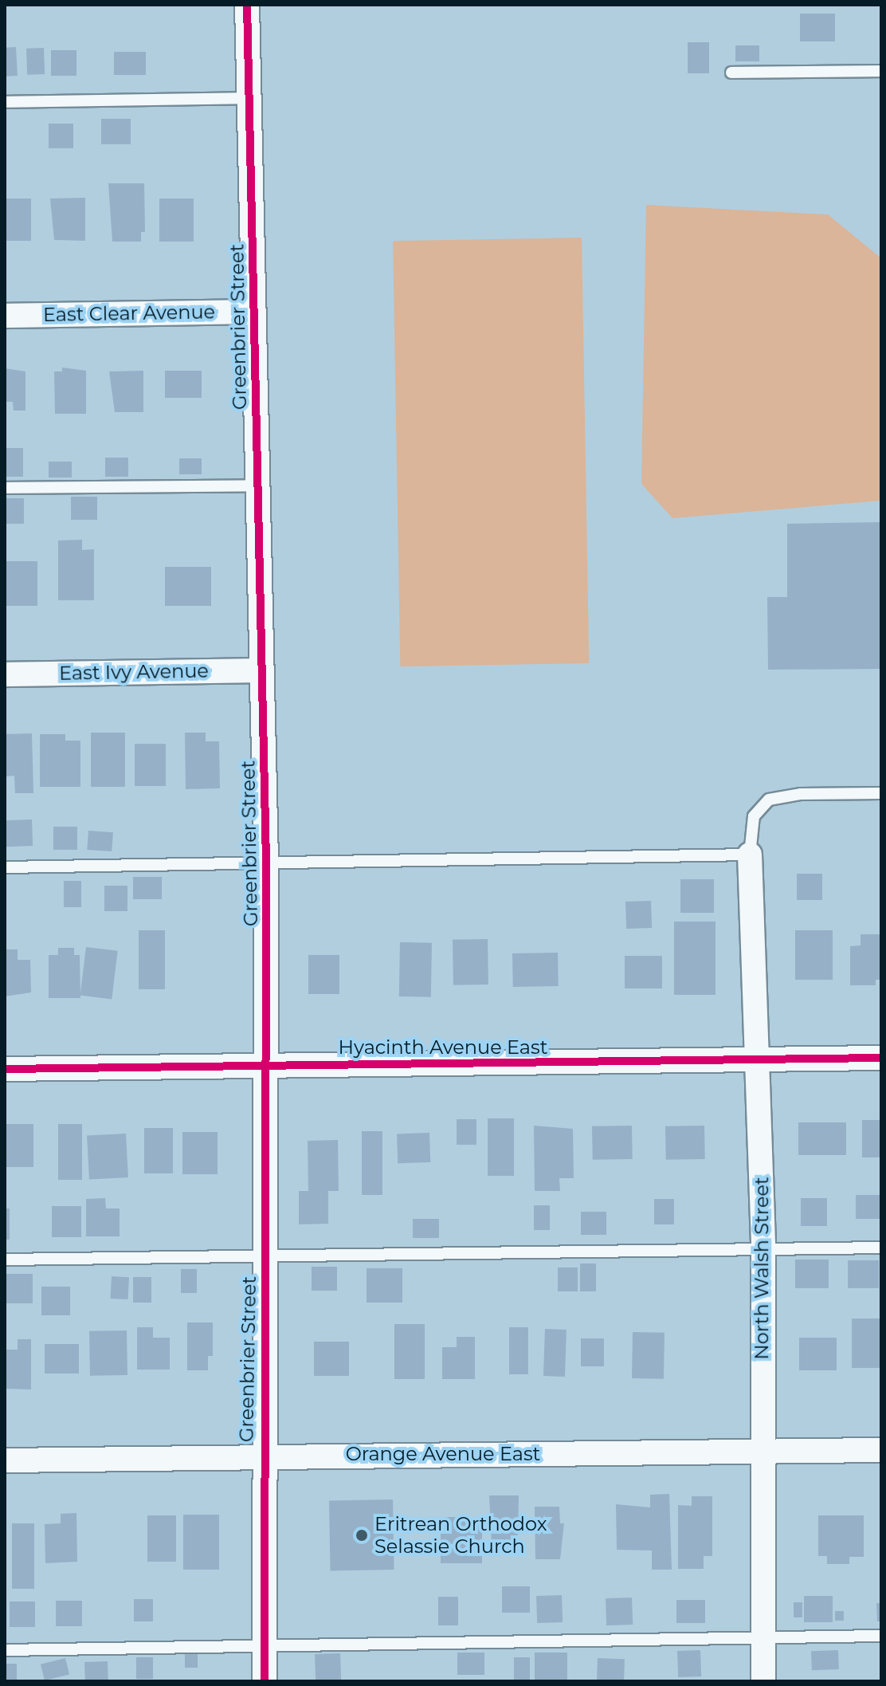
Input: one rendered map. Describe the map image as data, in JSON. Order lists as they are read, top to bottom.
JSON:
{
  "streets": {
    "street": [
      "East Clear Avenue",
      "Greenbrier Street",
      "East Ivy Avenue",
      "Hyacinth Avenue East",
      "North Walsh Street",
      "Orange Avenue East"
    ]
  },
  "crossings": [
    ["East Clear Avenue", "Greenbrier Street"],
    ["Greenbrier Street", "East Ivy Avenue"],
    ["Greenbrier Street", "Hyacinth Avenue East"],
    ["Greenbrier Street", "Orange Avenue East"],
    ["Hyacinth Avenue East", "North Walsh Street"],
    ["North Walsh Street", "Orange Avenue East"]
  ],
  "places": ["Eritrean Orthodox Selassie Church"]
}
